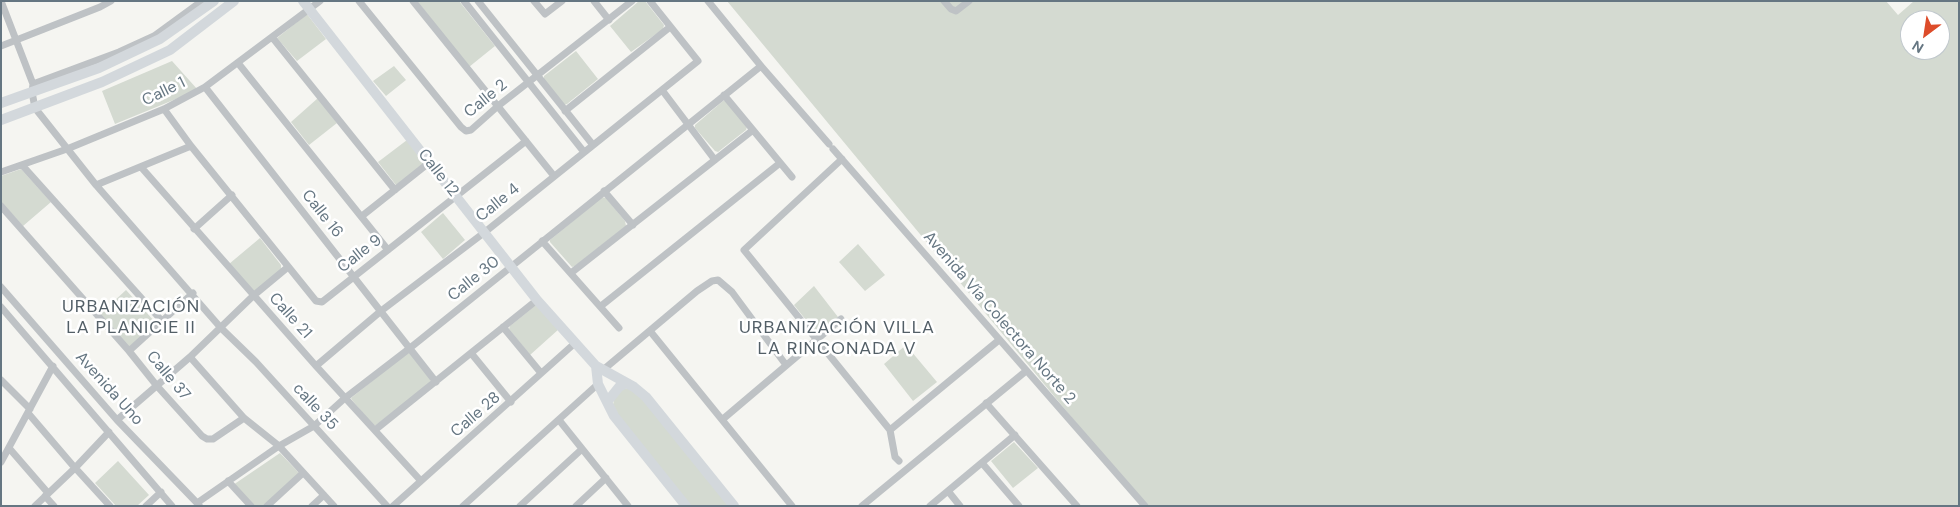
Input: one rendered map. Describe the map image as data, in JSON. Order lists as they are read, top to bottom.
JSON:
{
  "streets": {
    "street": [
      "Calle 1",
      "Calle 2",
      "Calle 12",
      "Calle 4",
      "Calle 16",
      "Calle 9",
      "Calle 30",
      "Calle 21",
      "Avenida Vía Colectora Norte 2",
      "Calle 37",
      "Avenida Uno",
      "calle 35",
      "Calle 28"
    ]
  },
  "crossings": [
    ["Calle 1", "Calle 12"],
    ["Calle 1", "Calle 16"],
    ["Calle 1", "Calle 9"],
    ["Calle 1", "calle 35"],
    ["Calle 12", "Calle 4"],
    ["Calle 12", "Calle 9"],
    ["Calle 12", "Calle 30"],
    ["Calle 12", "Calle 28"],
    ["Calle 4", "Calle 16"],
    ["Calle 4", "Calle 21"],
    ["Calle 16", "Calle 9"],
    ["Calle 16", "Calle 30"],
    ["Calle 30", "Calle 21"],
    ["Calle 30", "Avenida Vía Colectora Norte 2"],
    ["Calle 30", "Avenida Uno"],
    ["Calle 30", "calle 35"],
    ["Calle 21", "Calle 28"]
  ],
  "districts": ["URBANIZACIÓN LA PLANICIE II", "URBANIZACIÓN VILLA LA RINCONADA V"],
  "north": "bottom left"
}
